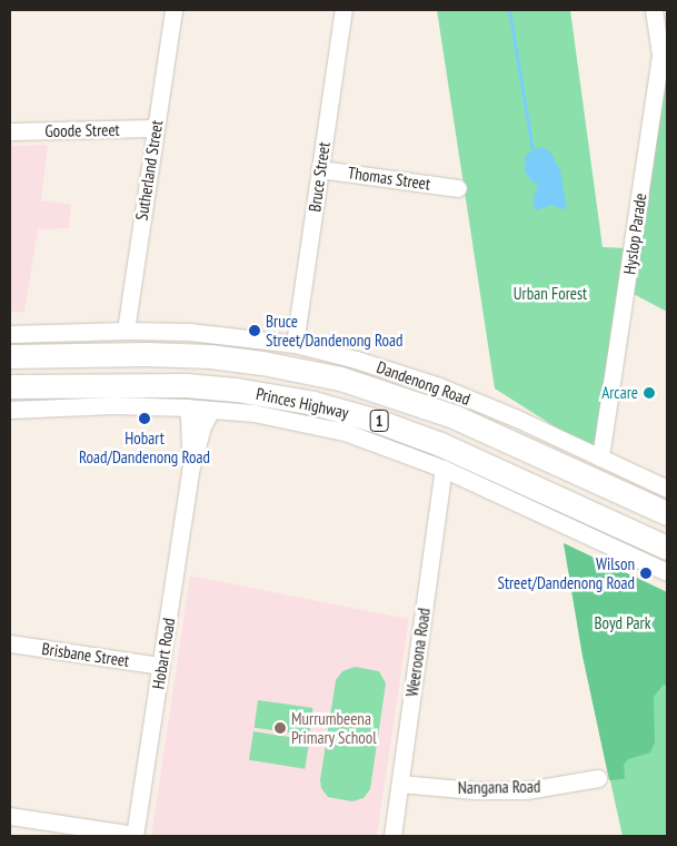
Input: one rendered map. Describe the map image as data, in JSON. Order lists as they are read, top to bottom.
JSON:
{
  "streets": {
    "highway": ["Princes Highway", "1"],
    "street": [
      "Goode Street",
      "Sutherland Street",
      "Bruce Street",
      "Thomas Street",
      "Hyslop Parade",
      "Dandenong Road",
      "Weeroona Road",
      "Hobart Road",
      "Brisbane Street",
      "Nangana Road"
    ]
  },
  "crossings": [
    ["Goode Street", "Sutherland Street"],
    ["Sutherland Street", "Dandenong Road"],
    ["Bruce Street", "Thomas Street"],
    ["Bruce Street", "Dandenong Road"],
    ["Hyslop Parade", "Dandenong Road"],
    ["Hyslop Parade", "Princes Highway"],
    ["Dandenong Road", "Princes Highway"],
    ["Weeroona Road", "Nangana Road"],
    ["Hobart Road", "Brisbane Street"]
  ],
  "parks": ["Urban Forest", "Boyd Park"],
  "places": [
    "Bruce Street/Dandenong Road",
    "Arcare",
    "Hobart Road/Dandenong Road",
    "Wilson Street/Dandenong Road",
    "Murrumbeena Primary School"
  ]
}
